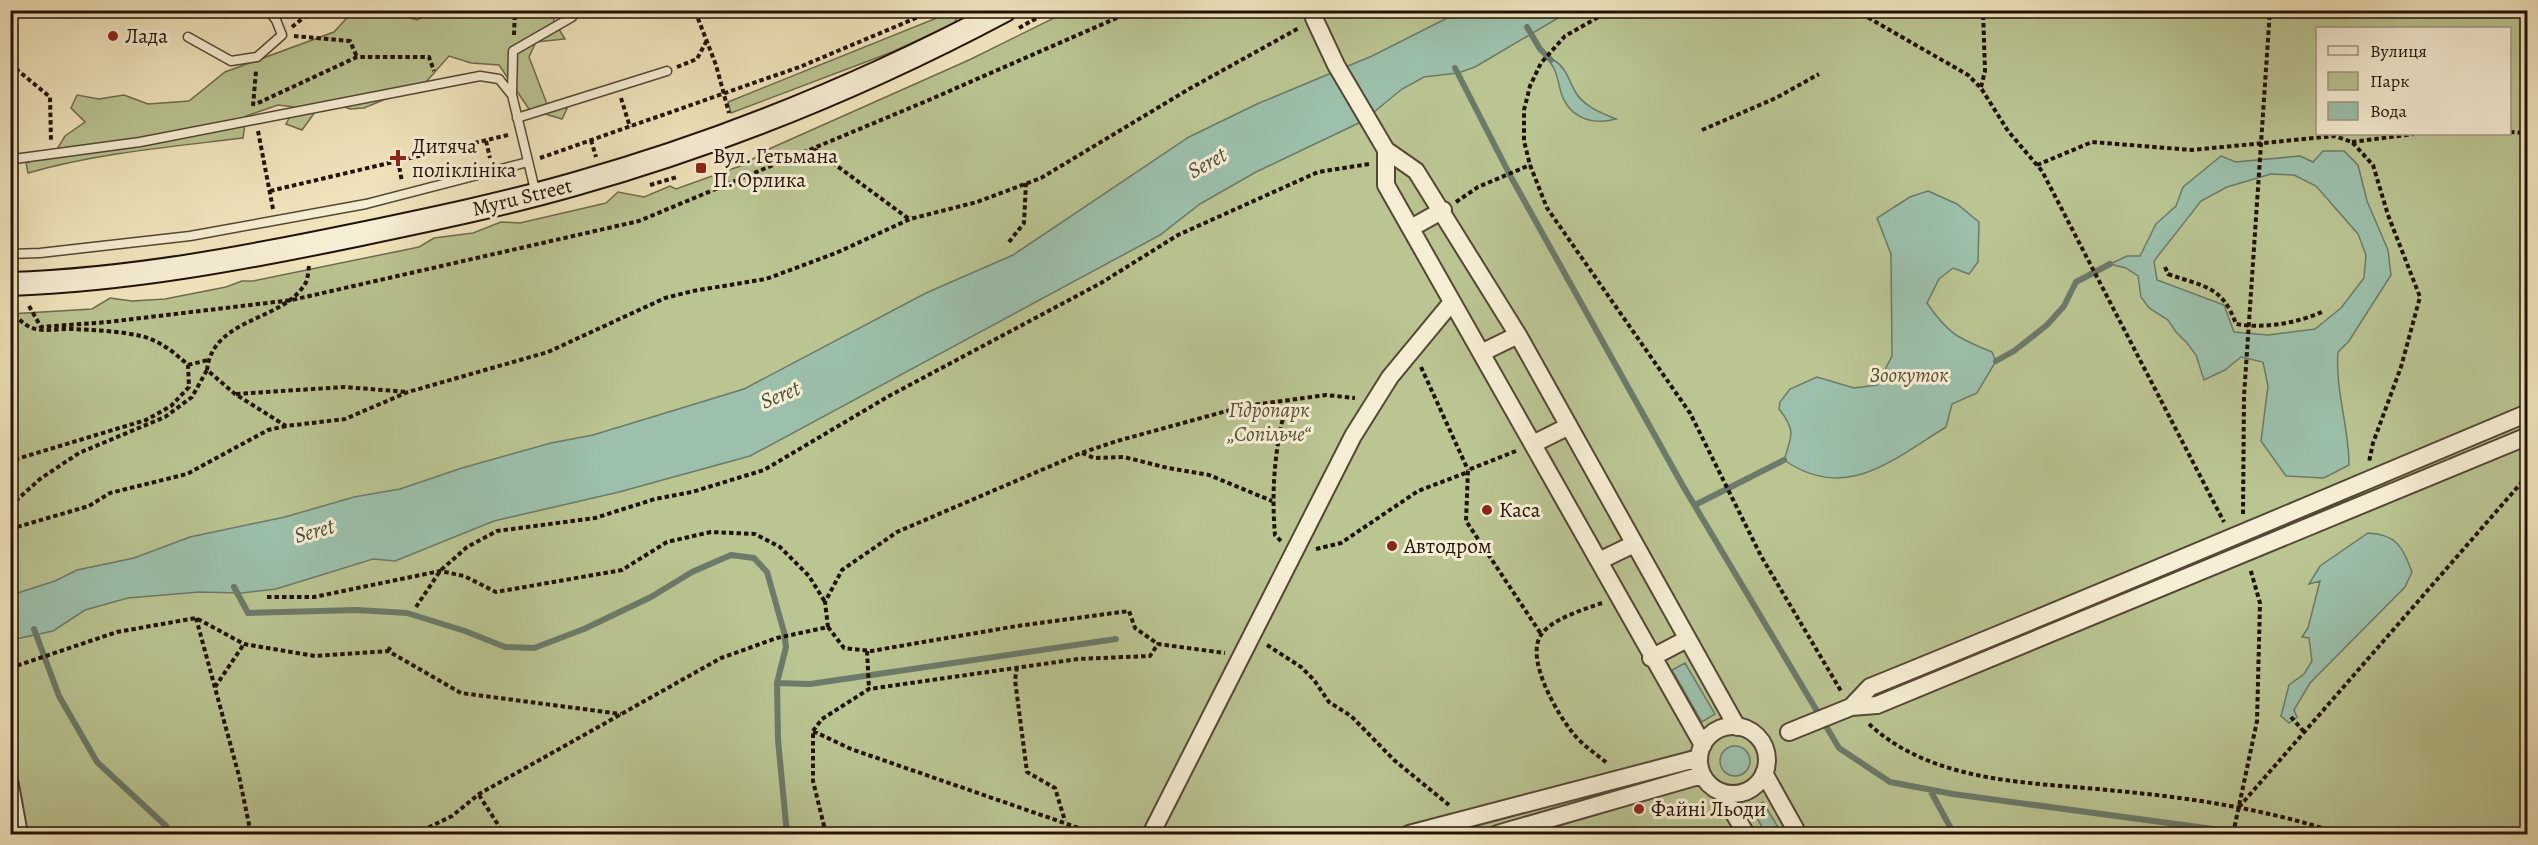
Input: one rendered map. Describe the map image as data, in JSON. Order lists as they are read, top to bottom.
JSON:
{
  "streets": {
    "main road": ["Myru Street"]
  },
  "water": ["Seret"],
  "parks": ["Зоокуток", "Гідропарк „Сопільче“"],
  "places": {
    "other": [
      "Лада",
      "Каса",
      "Автодром",
      "Файні Льоди"
    ],
    "health": ["Дитяча поліклініка"],
    "transit": ["Вул. Гетьмана П. Орлика"]
  },
  "legend": ["Вулиця", "Парк", "Вода"]
}
